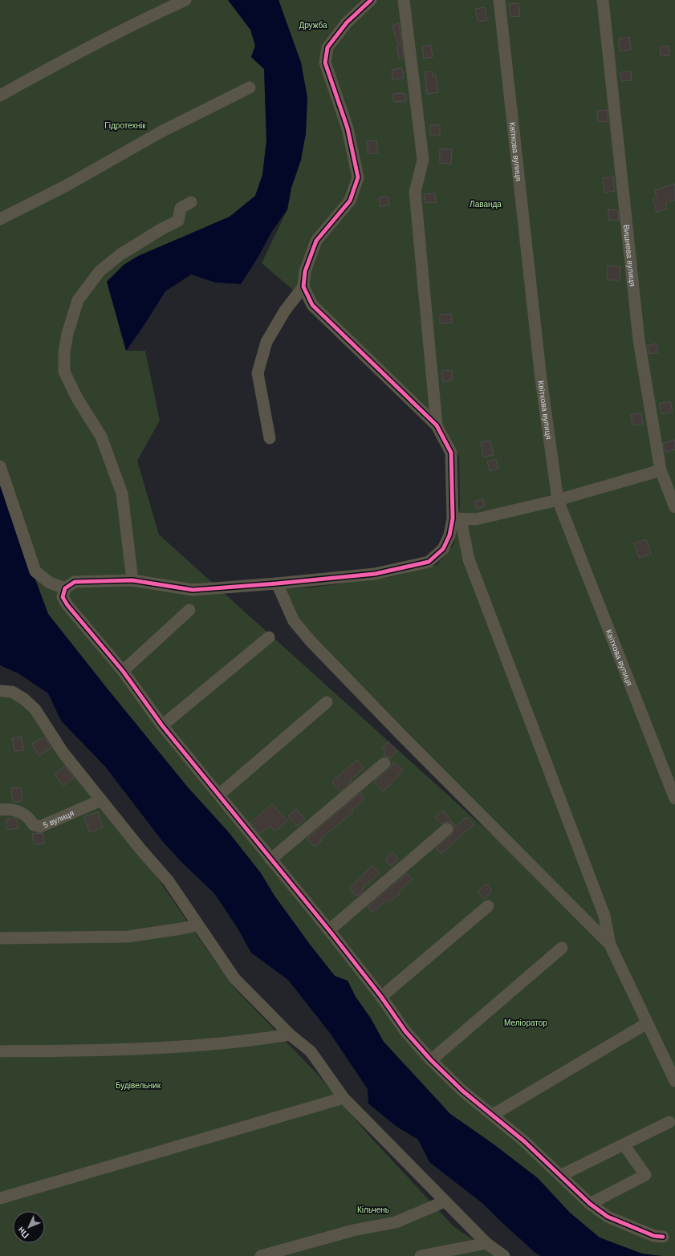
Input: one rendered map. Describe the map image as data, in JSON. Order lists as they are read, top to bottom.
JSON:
{
  "streets": {
    "street": ["Квіткова вулиця", "Вишнева вулиця", "5 вулиця"]
  },
  "parks": [
    "Дружба",
    "Гідротехнік",
    "Лаванда",
    "Меліоратор",
    "Будівельник",
    "Кільчень"
  ],
  "north": "bottom left"
}
